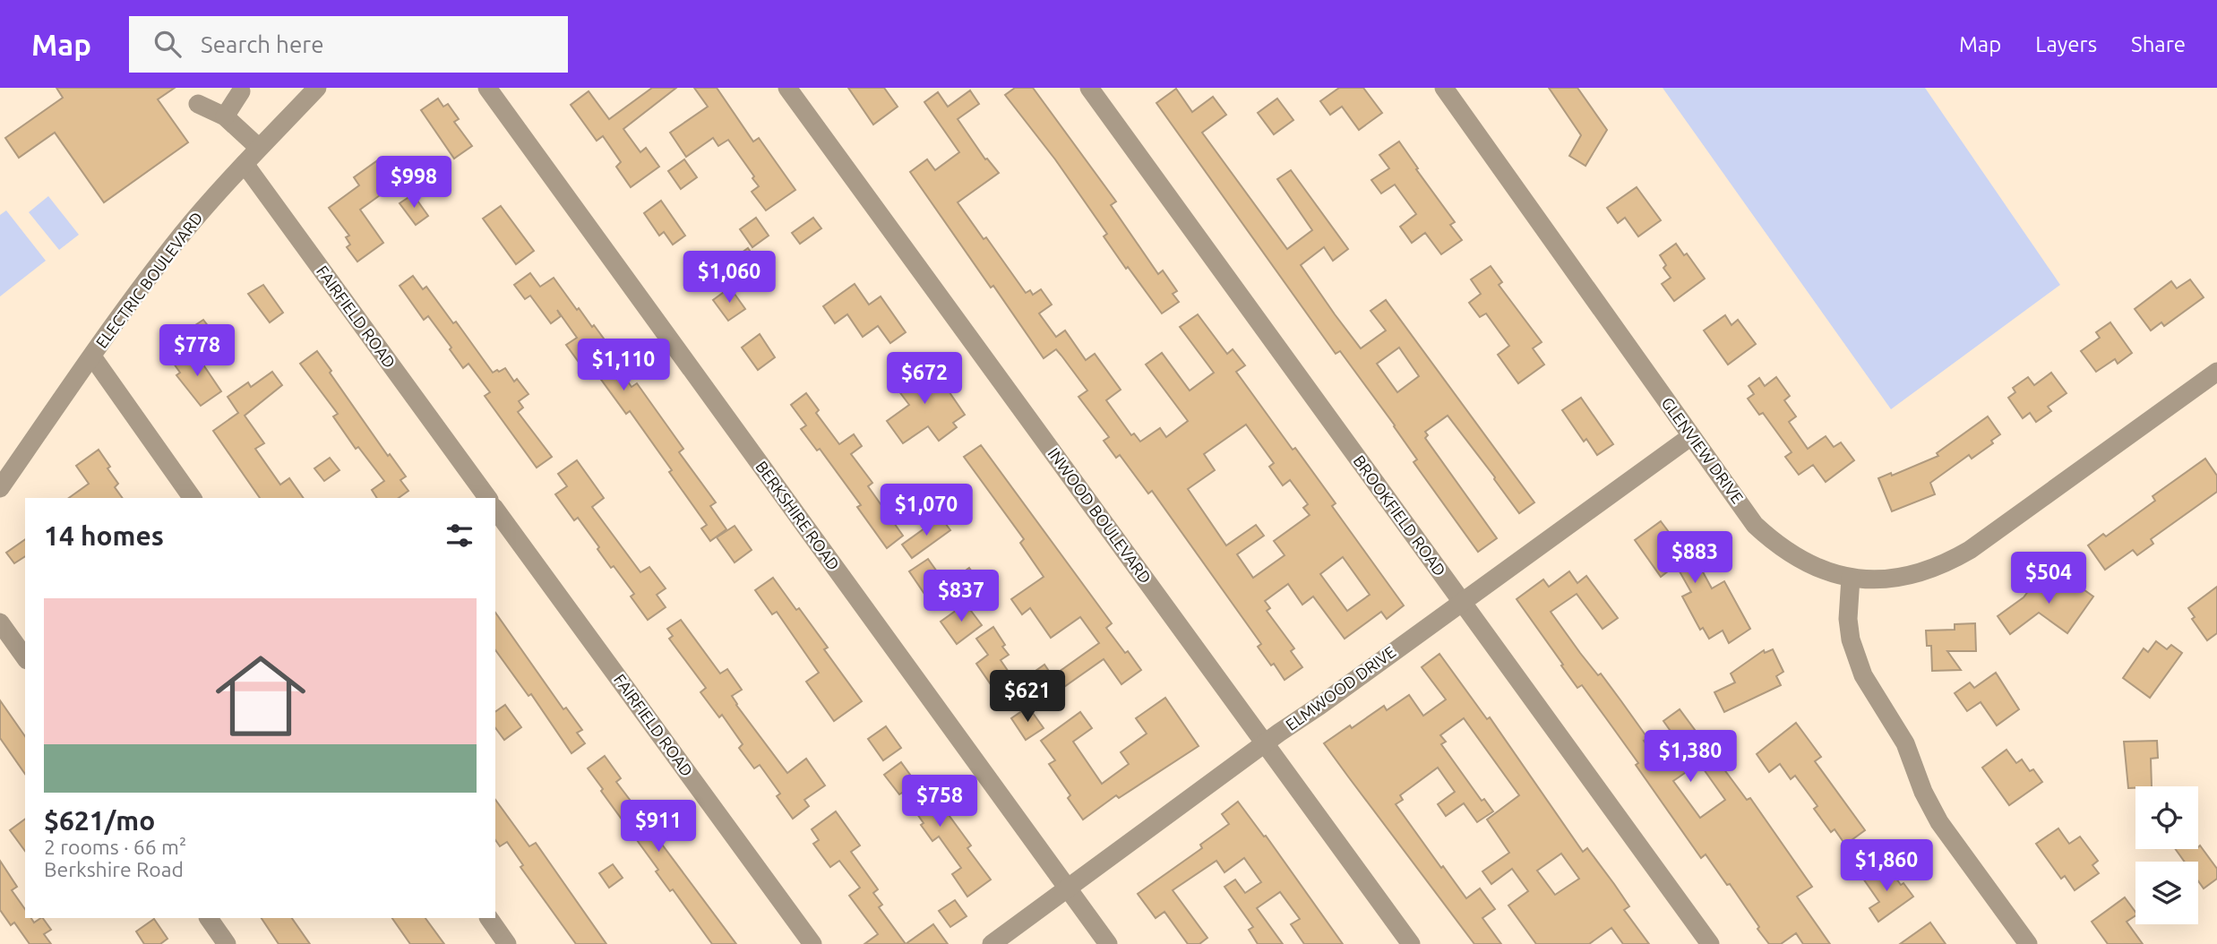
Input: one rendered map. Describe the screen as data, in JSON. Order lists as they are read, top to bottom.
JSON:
{
  "streets": {
    "street": [
      "ELECTRIC BOULEVARD",
      "FAIRFIELD ROAD",
      "GLENVIEW DRIVE",
      "BERKSHIRE ROAD",
      "INWOOD BOULEVARD",
      "BROOKFIELD ROAD",
      "ELMWOOD DRIVE"
    ]
  },
  "crossings": [
    ["ELECTRIC BOULEVARD", "FAIRFIELD ROAD"],
    ["GLENVIEW DRIVE", "ELMWOOD DRIVE"],
    ["BERKSHIRE ROAD", "ELMWOOD DRIVE"],
    ["INWOOD BOULEVARD", "ELMWOOD DRIVE"],
    ["BROOKFIELD ROAD", "ELMWOOD DRIVE"]
  ],
  "page": {
    "header": "Map",
    "search": "Search here",
    "nav": ["Map", "Layers", "Share"],
    "price": [
      "$998",
      "$1,060",
      "$778",
      "$1,110",
      "$672",
      "$1,070",
      "$883",
      "$504",
      "$837",
      "$621",
      "$1,380",
      "$758",
      "$911",
      "$1,860"
    ],
    "heading": "14 homes",
    "list": [
      {
        "name": "$621/mo",
        "note": "2 rooms · 66 m² · Berkshire Road"
      }
    ]
  }
}
